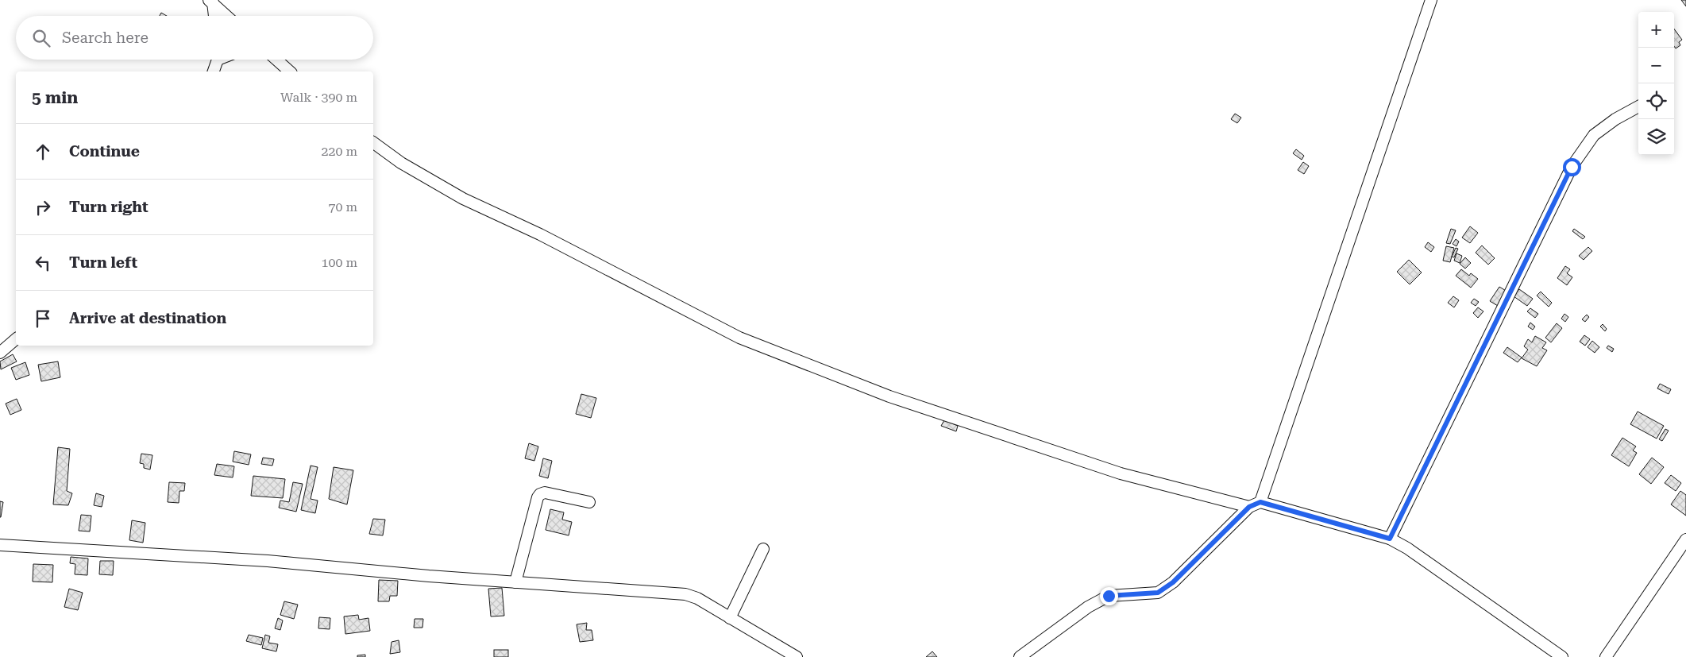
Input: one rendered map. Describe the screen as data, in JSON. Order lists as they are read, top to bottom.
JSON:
{
  "page": {
    "map_buttons": ["+", "−"],
    "search": "Search here",
    "heading": ["5 min", "Walk · 390 m"],
    "list": [
      ["Continue", "220 m"],
      ["Turn right", "70 m"],
      ["Turn left", "100 m"],
      "Arrive at destination"
    ]
  }
}
